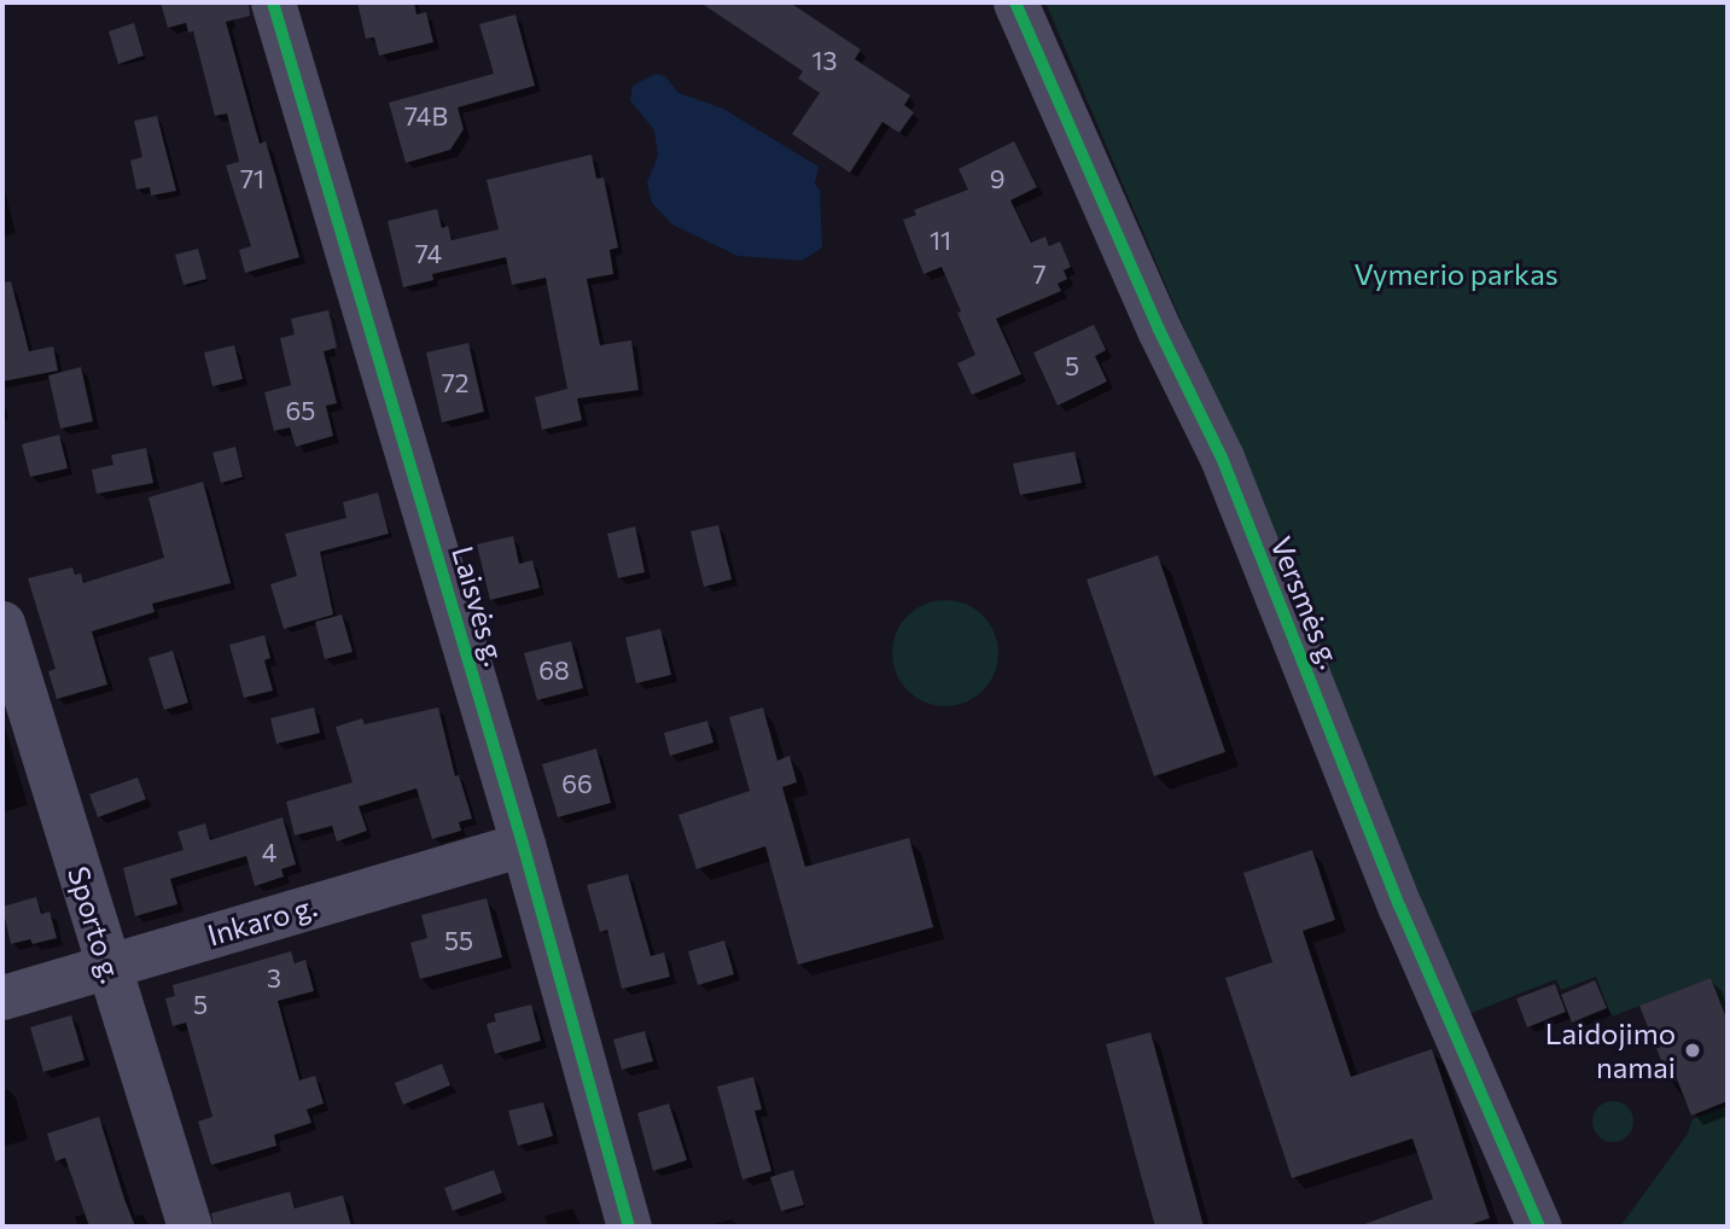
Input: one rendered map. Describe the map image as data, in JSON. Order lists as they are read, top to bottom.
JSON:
{
  "streets": {
    "street": [
      "Versmės g.",
      "Laisvės g.",
      "Inkaro g.",
      "Sporto g."
    ]
  },
  "crossings": [
    ["Laisvės g.", "Inkaro g."],
    ["Inkaro g.", "Sporto g."]
  ],
  "parks": ["Vymerio parkas"],
  "places": ["Laidojimo namai"],
  "house_numbers": [
    "13",
    "74B",
    "71",
    "9",
    "11",
    "74",
    "7",
    "5",
    "72",
    "65",
    "68",
    "66",
    "4",
    "55",
    "3",
    "5"
  ]
}
